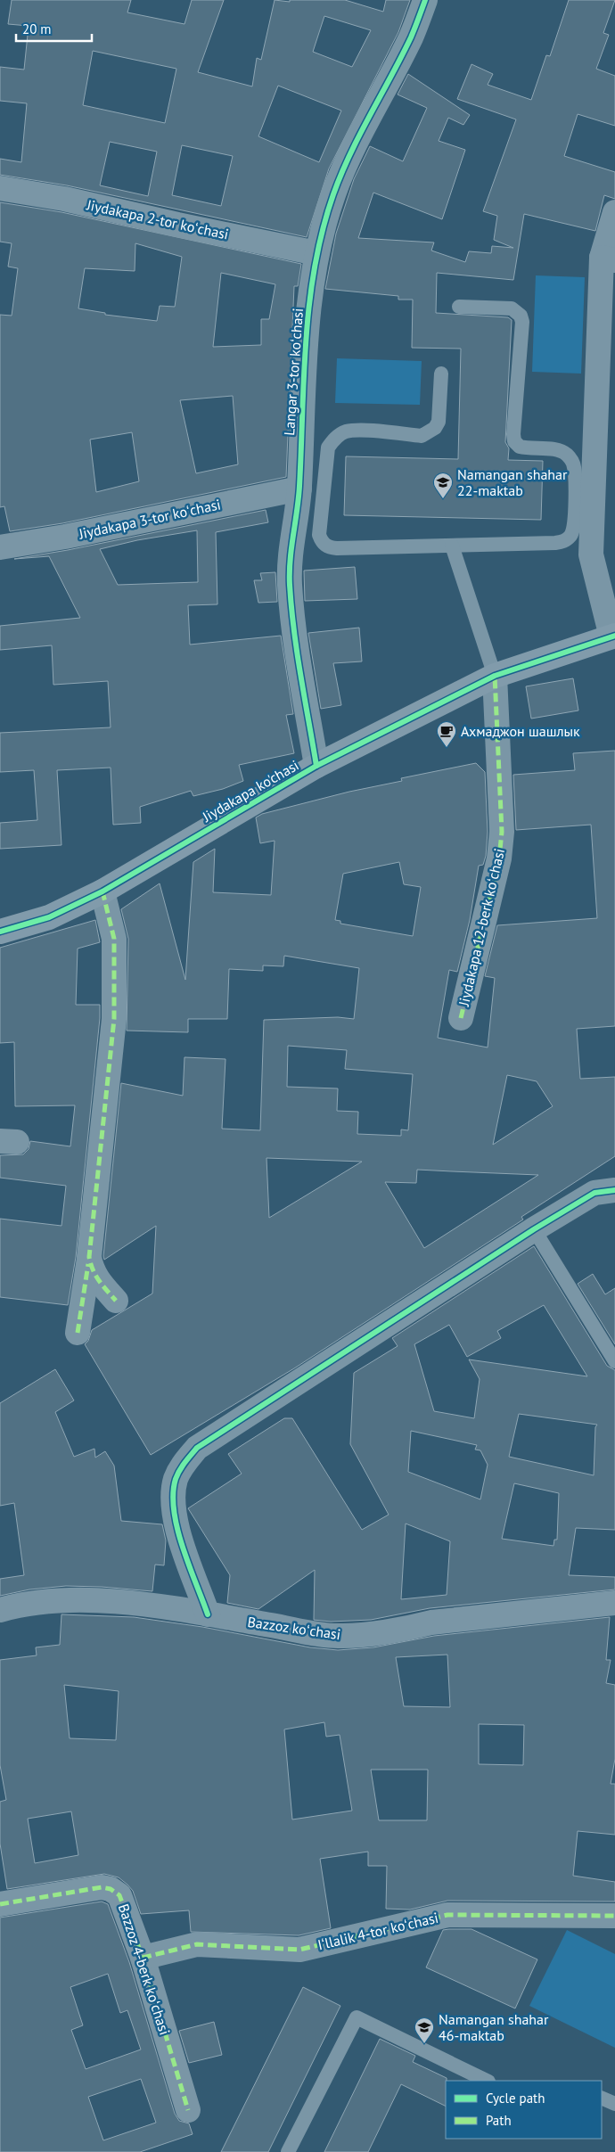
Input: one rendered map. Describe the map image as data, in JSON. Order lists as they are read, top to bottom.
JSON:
{
  "streets": {
    "street": [
      "Jiydakapa 2-tor koʻchasi",
      "Langar 3-tor koʻchasi",
      "Jiydakapa 3-tor koʻchasi",
      "Jiydakapa ko'chasi",
      "Jiydakapa 12-berk koʻchasi",
      "Bazzoz koʻchasi",
      "Iʻllalik 4-tor koʻchasi",
      "Bazzoz 4-berk koʻchasi"
    ]
  },
  "crossings": [
    ["Jiydakapa 2-tor koʻchasi", "Langar 3-tor koʻchasi"],
    ["Langar 3-tor koʻchasi", "Jiydakapa 3-tor koʻchasi"],
    ["Langar 3-tor koʻchasi", "Jiydakapa ko'chasi"],
    ["Jiydakapa ko'chasi", "Jiydakapa 12-berk koʻchasi"],
    ["Iʻllalik 4-tor koʻchasi", "Bazzoz 4-berk koʻchasi"]
  ],
  "places": {
    "school or university": ["Namangan shahar 22-maktab", "Namangan shahar 46-maktab"],
    "cafe": ["Ахмаджон шашлык"]
  },
  "legend": ["Cycle path", "Path"],
  "scale_bar": "20 m"
}
